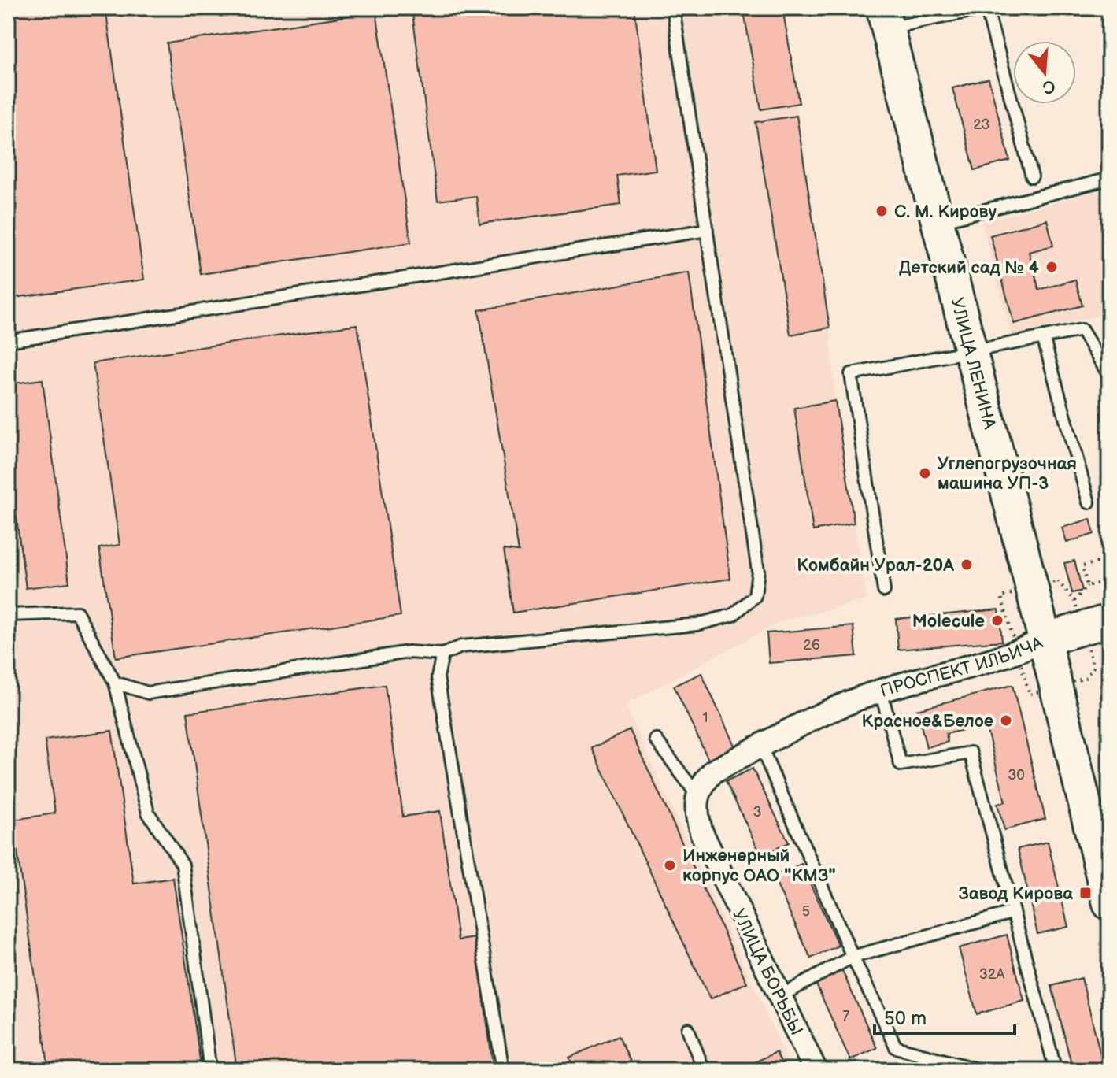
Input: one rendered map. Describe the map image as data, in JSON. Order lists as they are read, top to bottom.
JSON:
{
  "streets": {
    "street": ["УЛИЦА ЛЕНИНА", "ПРОСПЕКТ ИЛЬИЧА", "УЛИЦА БОРЬБЫ"]
  },
  "crossings": [
    ["УЛИЦА ЛЕНИНА", "ПРОСПЕКТ ИЛЬИЧА"],
    ["ПРОСПЕКТ ИЛЬИЧА", "УЛИЦА БОРЬБЫ"]
  ],
  "places": {
    "other": [
      "С. М. Кирову",
      "Детский сад № 4",
      "Углепогрузочная машина УП-3",
      "Комбайн Урал-20А",
      "Molecule",
      "Красное&Белое",
      "Инженерный корпус ОАО \"КМЗ\""
    ],
    "transit": ["Завод Кирова"]
  },
  "house_numbers": [
    "23",
    "26",
    "1",
    "30",
    "3",
    "5",
    "32А",
    "7"
  ],
  "scale_bar": "50 m",
  "north": "bottom"
}
